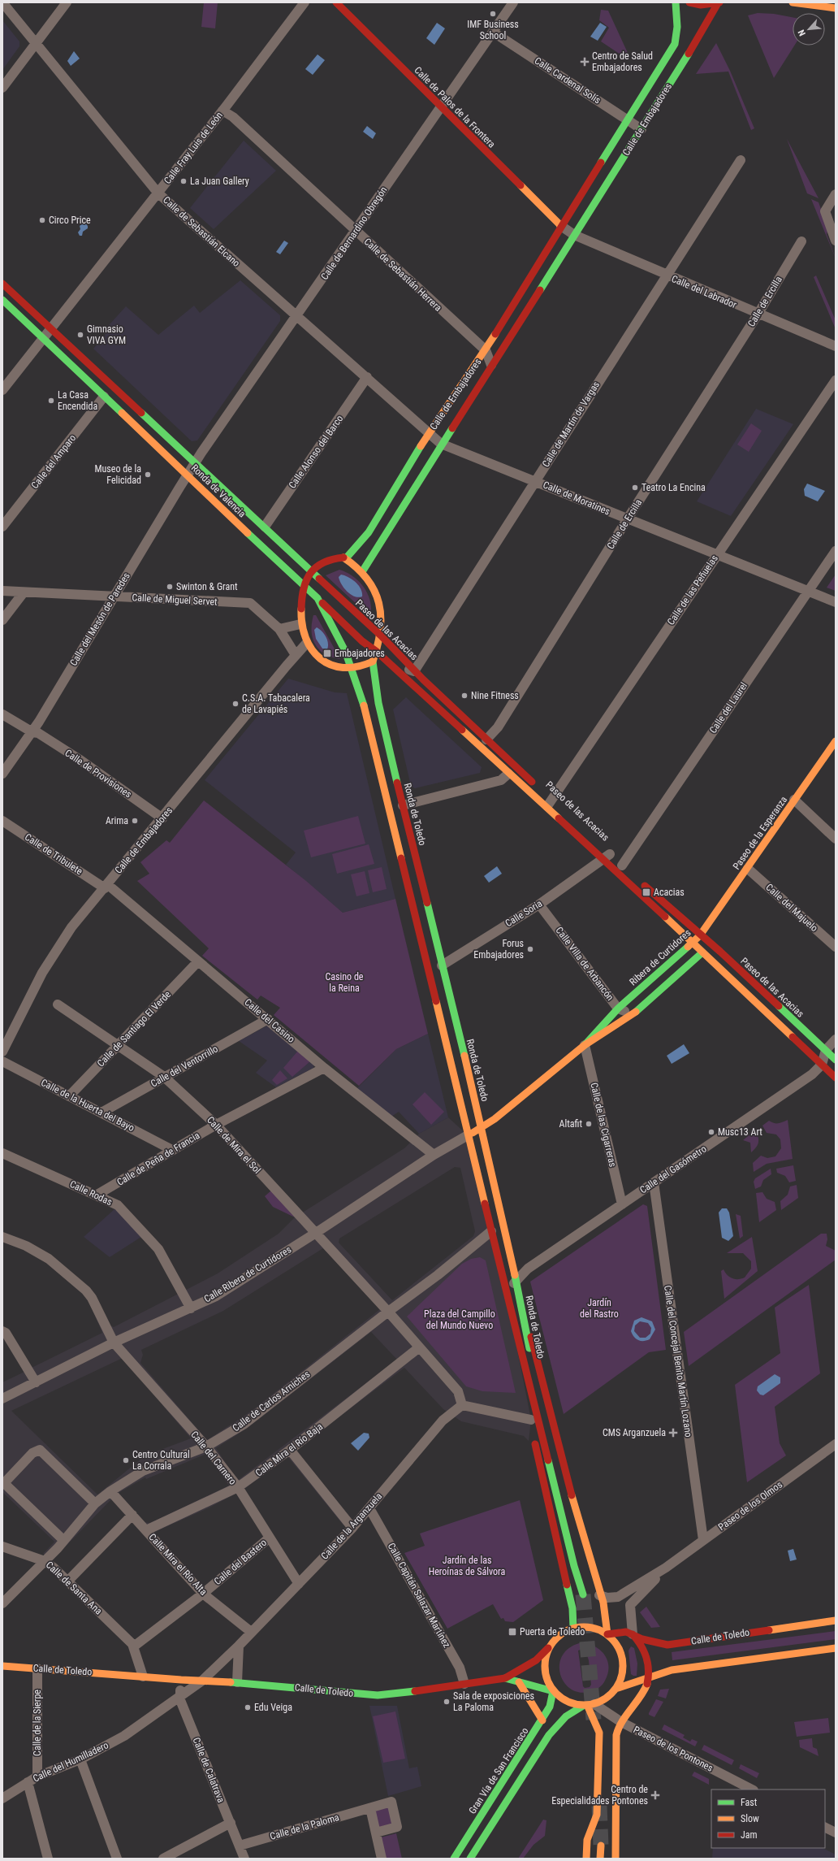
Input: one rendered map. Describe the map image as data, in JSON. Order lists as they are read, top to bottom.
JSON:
{
  "streets": {
    "main road": [
      "Calle de Palos de la Frontera",
      "Calle de Embajadores",
      "Ronda de Valencia",
      "Paseo de las Acacias",
      "Ronda de Toledo",
      "Paseo de la Esperanza",
      "Ribera de Curtidores",
      "Calle Ribera de Curtidores",
      "Calle de Toledo",
      "Gran Vía de San Francisco"
    ],
    "street": [
      "Calle Cardenal Solís",
      "Calle Fray Luis de León",
      "Calle de Sebastián Elcano",
      "Calle de Bernardino Obregón",
      "Calle de Sebastián Herrera",
      "Calle del Labrador",
      "Calle de Ercilla",
      "Calle de Martín de Vargas",
      "Calle Alonso del Barco",
      "Calle del Amparo",
      "Calle de Moratines",
      "Calle de las Peñuelas",
      "Calle de Miguel Servet",
      "Calle del Mesón de Paredes",
      "Calle del Laurel",
      "Calle de Provisiones",
      "Calle de Tribulete",
      "Calle del Majuelo",
      "Calle Soria",
      "Calle Villa de Arbancón",
      "Calle del Casino",
      "Calle de Santiago El Verde",
      "Calle del Ventorrillo",
      "Calle de la Huerta del Bayo",
      "Calle de las Cigarreras",
      "Calle de Mira el Sol",
      "Calle de Peña de Francia",
      "Calle del Gasómetro",
      "Calle Rodas",
      "Calle del Concejal Benito Martín Lozano",
      "Calle de Carlos Arniches",
      "Calle Mira el Río Baja",
      "Calle del Carnero",
      "Paseo de los Olmos",
      "Calle de la Arganzuela",
      "Calle del Bastero",
      "Calle Mira el Río Alta",
      "Calle de Santa Ana",
      "Calle Capitán Salazar Martínez",
      "Calle de la Sierpe",
      "Paseo de los Pontones",
      "Calle del Humilladero",
      "Calle de Calatrava",
      "Calle de la Paloma"
    ]
  },
  "crossings": [
    ["Calle Cardenal Solís", "Calle de Embajadores"],
    ["Calle Cardenal Solís", "Calle de Bernardino Obregón"],
    ["Calle de Palos de la Frontera", "Calle de Embajadores"],
    ["Calle de Palos de la Frontera", "Calle de Bernardino Obregón"],
    ["Calle de Embajadores", "Calle de Sebastián Elcano"],
    ["Calle de Embajadores", "Calle de Sebastián Herrera"],
    ["Calle de Embajadores", "Calle del Labrador"],
    ["Calle de Embajadores", "Calle de Moratines"],
    ["Calle de Embajadores", "Calle de Miguel Servet"],
    ["Calle de Embajadores", "Calle de Provisiones"],
    ["Calle de Embajadores", "Calle de Tribulete"],
    ["Calle de Embajadores", "Calle del Casino"],
    ["Calle Fray Luis de León", "Calle de Sebastián Elcano"],
    ["Calle Fray Luis de León", "Calle de Sebastián Herrera"],
    ["Calle Fray Luis de León", "Ronda de Valencia"],
    ["Calle de Sebastián Elcano", "Calle de Bernardino Obregón"],
    ["Calle de Sebastián Elcano", "Calle Alonso del Barco"],
    ["Calle de Sebastián Elcano", "Calle de Moratines"],
    ["Calle de Bernardino Obregón", "Calle de Sebastián Herrera"],
    ["Calle de Bernardino Obregón", "Ronda de Valencia"],
    ["Calle de Bernardino Obregón", "Calle del Mesón de Paredes"],
    ["Calle del Labrador", "Calle de Ercilla"],
    ["Calle del Labrador", "Calle de Martín de Vargas"],
    ["Calle de Ercilla", "Calle de Moratines"],
    ["Calle de Ercilla", "Paseo de las Acacias"],
    ["Calle de Martín de Vargas", "Calle de Moratines"],
    ["Calle de Martín de Vargas", "Paseo de las Acacias"],
    ["Calle Alonso del Barco", "Ronda de Valencia"],
    ["Calle del Amparo", "Ronda de Valencia"],
    ["Ronda de Valencia", "Calle del Mesón de Paredes"],
    ["Ronda de Valencia", "Paseo de las Acacias"],
    ["Ronda de Valencia", "Ronda de Toledo"],
    ["Calle de Moratines", "Calle de las Peñuelas"],
    ["Calle de Moratines", "Calle del Laurel"],
    ["Calle de las Peñuelas", "Paseo de las Acacias"],
    ["Calle de Miguel Servet", "Calle del Mesón de Paredes"],
    ["Calle del Mesón de Paredes", "Calle de Provisiones"],
    ["Paseo de las Acacias", "Calle del Laurel"],
    ["Paseo de las Acacias", "Paseo de la Esperanza"],
    ["Paseo de las Acacias", "Calle Soria"],
    ["Paseo de las Acacias", "Ribera de Curtidores"],
    ["Paseo de las Acacias", "Calle del Gasómetro"],
    ["Calle del Laurel", "Calle Soria"],
    ["Ronda de Toledo", "Calle Soria"],
    ["Ronda de Toledo", "Ribera de Curtidores"],
    ["Ronda de Toledo", "Calle del Gasómetro"],
    ["Ronda de Toledo", "Calle Ribera de Curtidores"],
    ["Paseo de la Esperanza", "Calle del Majuelo"],
    ["Paseo de la Esperanza", "Ribera de Curtidores"],
    ["Calle de Tribulete", "Calle del Casino"],
    ["Calle Soria", "Calle Villa de Arbancón"],
    ["Ribera de Curtidores", "Calle Villa de Arbancón"],
    ["Ribera de Curtidores", "Calle de las Cigarreras"],
    ["Ribera de Curtidores", "Calle Ribera de Curtidores"],
    ["Calle del Casino", "Calle de Santiago El Verde"],
    ["Calle del Casino", "Calle del Ventorrillo"],
    ["Calle del Casino", "Calle de Peña de Francia"],
    ["Calle del Casino", "Calle Ribera de Curtidores"],
    ["Calle de Santiago El Verde", "Calle de la Huerta del Bayo"],
    ["Calle de Santiago El Verde", "Calle de Mira el Sol"],
    ["Calle del Ventorrillo", "Calle de la Huerta del Bayo"],
    ["Calle del Ventorrillo", "Calle de Mira el Sol"],
    ["Calle de la Huerta del Bayo", "Calle de Peña de Francia"],
    ["Calle de las Cigarreras", "Calle del Gasómetro"],
    ["Calle de Mira el Sol", "Calle de Peña de Francia"],
    ["Calle de Mira el Sol", "Calle Ribera de Curtidores"],
    ["Calle de Mira el Sol", "Calle de Carlos Arniches"],
    ["Calle de Peña de Francia", "Calle Rodas"],
    ["Calle del Gasómetro", "Calle del Concejal Benito Martín Lozano"],
    ["Calle Rodas", "Calle Ribera de Curtidores"],
    ["Calle Ribera de Curtidores", "Calle del Carnero"],
    ["Calle del Concejal Benito Martín Lozano", "Paseo de los Olmos"],
    ["Calle de Carlos Arniches", "Calle del Carnero"],
    ["Calle de Carlos Arniches", "Calle Mira el Río Alta"],
    ["Calle de Carlos Arniches", "Calle de Santa Ana"],
    ["Calle Mira el Río Baja", "Calle del Carnero"],
    ["Calle Mira el Río Baja", "Calle Mira el Río Alta"],
    ["Calle del Carnero", "Calle de la Arganzuela"],
    ["Calle del Carnero", "Calle del Bastero"],
    ["Paseo de los Olmos", "Calle de Toledo"],
    ["Calle de la Arganzuela", "Calle Mira el Río Alta"],
    ["Calle de la Arganzuela", "Calle Capitán Salazar Martínez"],
    ["Calle de la Arganzuela", "Calle de Toledo"],
    ["Calle de la Arganzuela", "Calle del Humilladero"],
    ["Calle del Bastero", "Calle Mira el Río Alta"],
    ["Calle del Bastero", "Calle de Santa Ana"],
    ["Calle Capitán Salazar Martínez", "Calle de Toledo"],
    ["Calle de Toledo", "Calle de la Sierpe"],
    ["Calle de Toledo", "Paseo de los Pontones"],
    ["Calle de Toledo", "Calle del Humilladero"],
    ["Calle de Toledo", "Gran Vía de San Francisco"],
    ["Calle de la Sierpe", "Calle del Humilladero"],
    ["Paseo de los Pontones", "Gran Vía de San Francisco"],
    ["Calle del Humilladero", "Calle de Calatrava"],
    ["Calle de Calatrava", "Calle de la Paloma"]
  ],
  "parks": [
    "Casino de la Reina",
    "Jardín del Rastro",
    "Plaza del Campillo del Mundo Nuevo",
    "Jardín de las Heroínas de Sálvora"
  ],
  "places": {
    "other": [
      "IMF Business School",
      "La Juan Gallery",
      "Circo Price",
      "Gimnasio VIVA GYM",
      "La Casa Encendida",
      "Museo de la Felicidad",
      "Teatro La Encina",
      "Swinton & Grant",
      "Nine Fitness",
      "C.S.A. Tabacalera de Lavapiés",
      "Arima",
      "Forus Embajadores",
      "Altafit",
      "Musc13 Art",
      "Centro Cultural La Corrala",
      "Sala de exposiciones La Paloma",
      "Edu Veiga"
    ],
    "health": ["Centro de Salud Embajadores", "CMS Arganzuela", "Centro de Especialidades Pontones"],
    "transit": ["Embajadores", "Acacias", "Puerta de Toledo"]
  },
  "legend": ["Fast", "Slow", "Jam"],
  "north": "bottom left"
}
